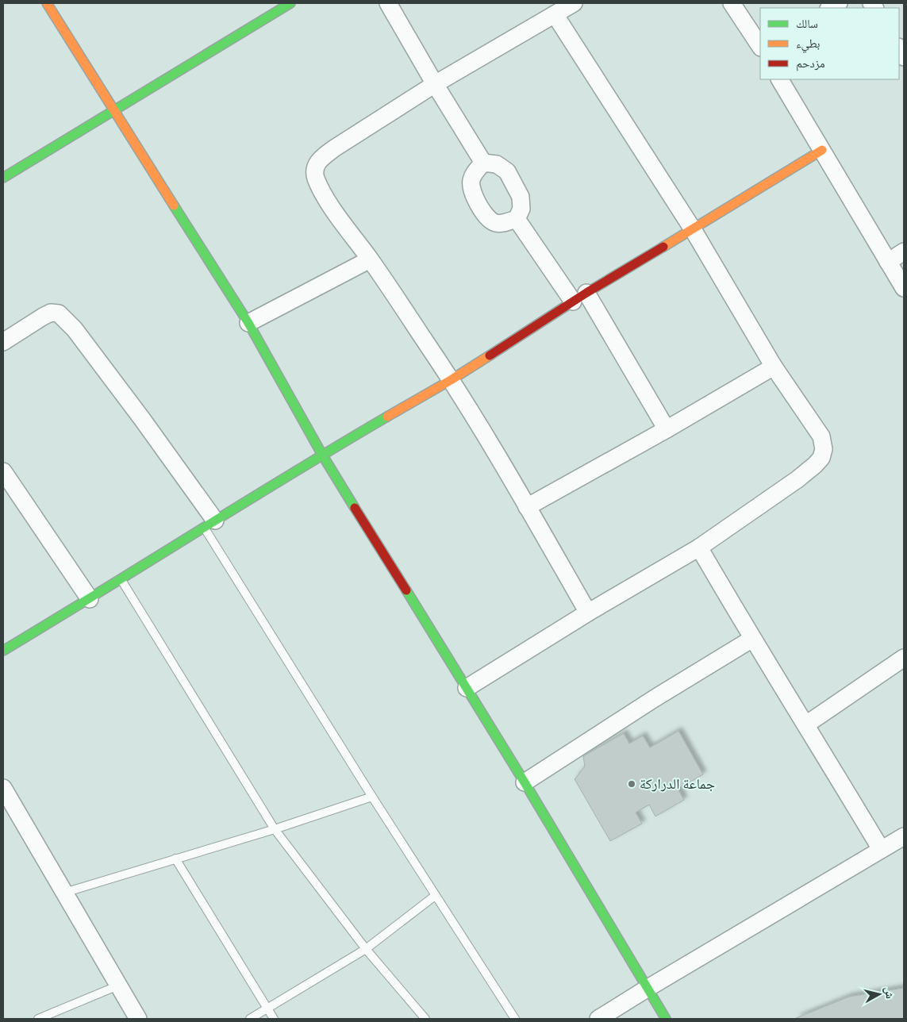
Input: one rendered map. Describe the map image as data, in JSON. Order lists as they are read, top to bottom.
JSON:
{
  "places": ["جماعة الدراركة"],
  "legend": ["سالك", "بطيء", "مزدحم"],
  "north": "right"
}
